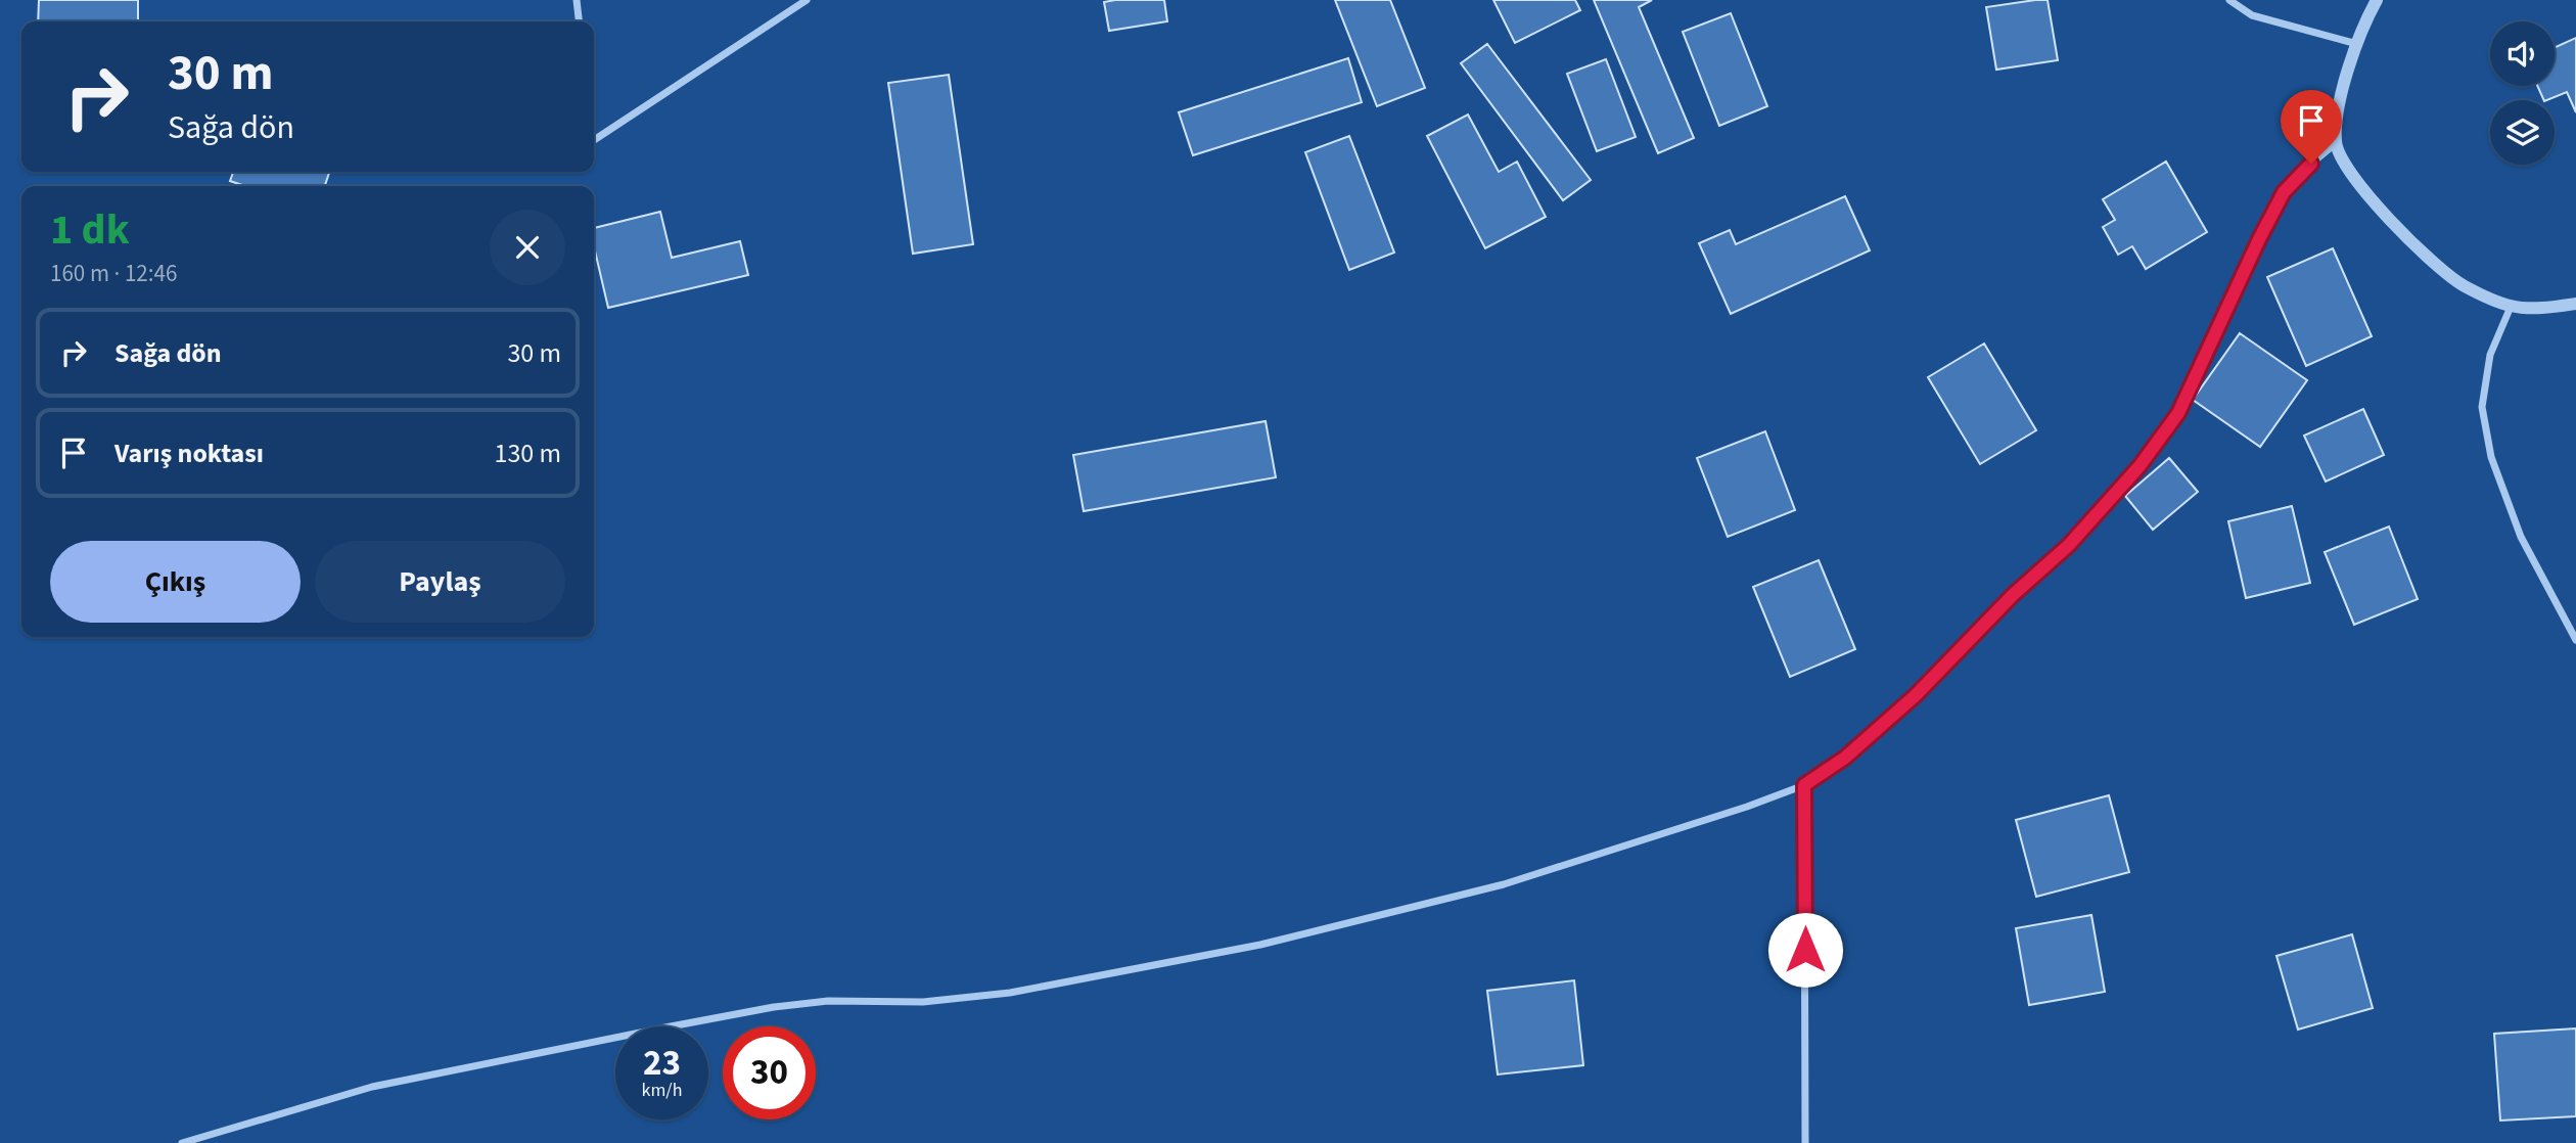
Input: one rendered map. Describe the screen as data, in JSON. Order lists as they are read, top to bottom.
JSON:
{
  "page": {
    "turn": ["30 m", "Sağa dön"],
    "heading": ["1 dk", "160 m · 12:46"],
    "list": [
      {
        "name": "Sağa dön",
        "value": "30 m"
      },
      {
        "name": "Varış noktası",
        "value": "130 m"
      }
    ],
    "buttons": ["Çıkış", "Paylaş"],
    "speed": "23 km/h",
    "limit": "30"
  }
}
